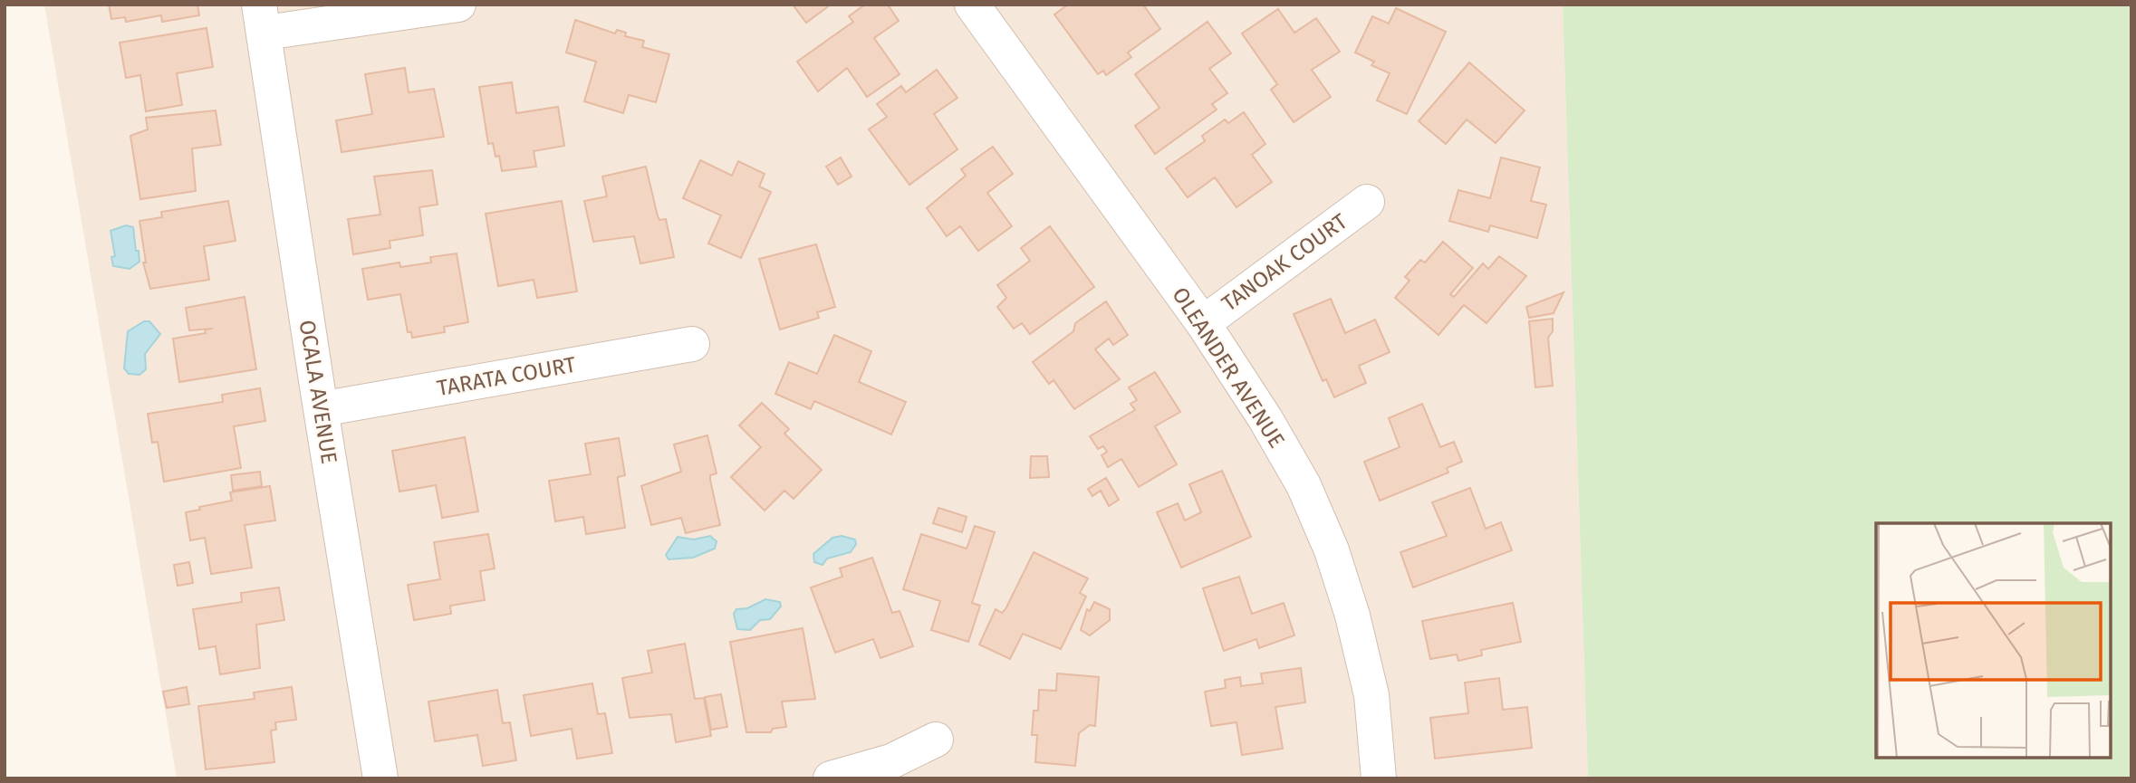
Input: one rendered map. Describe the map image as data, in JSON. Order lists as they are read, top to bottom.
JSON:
{
  "streets": {
    "street": [
      "TANOAK COURT",
      "OLEANDER AVENUE",
      "TARATA COURT",
      "OCALA AVENUE"
    ]
  },
  "crossings": [
    ["TANOAK COURT", "OLEANDER AVENUE"],
    ["TARATA COURT", "OCALA AVENUE"]
  ]
}
